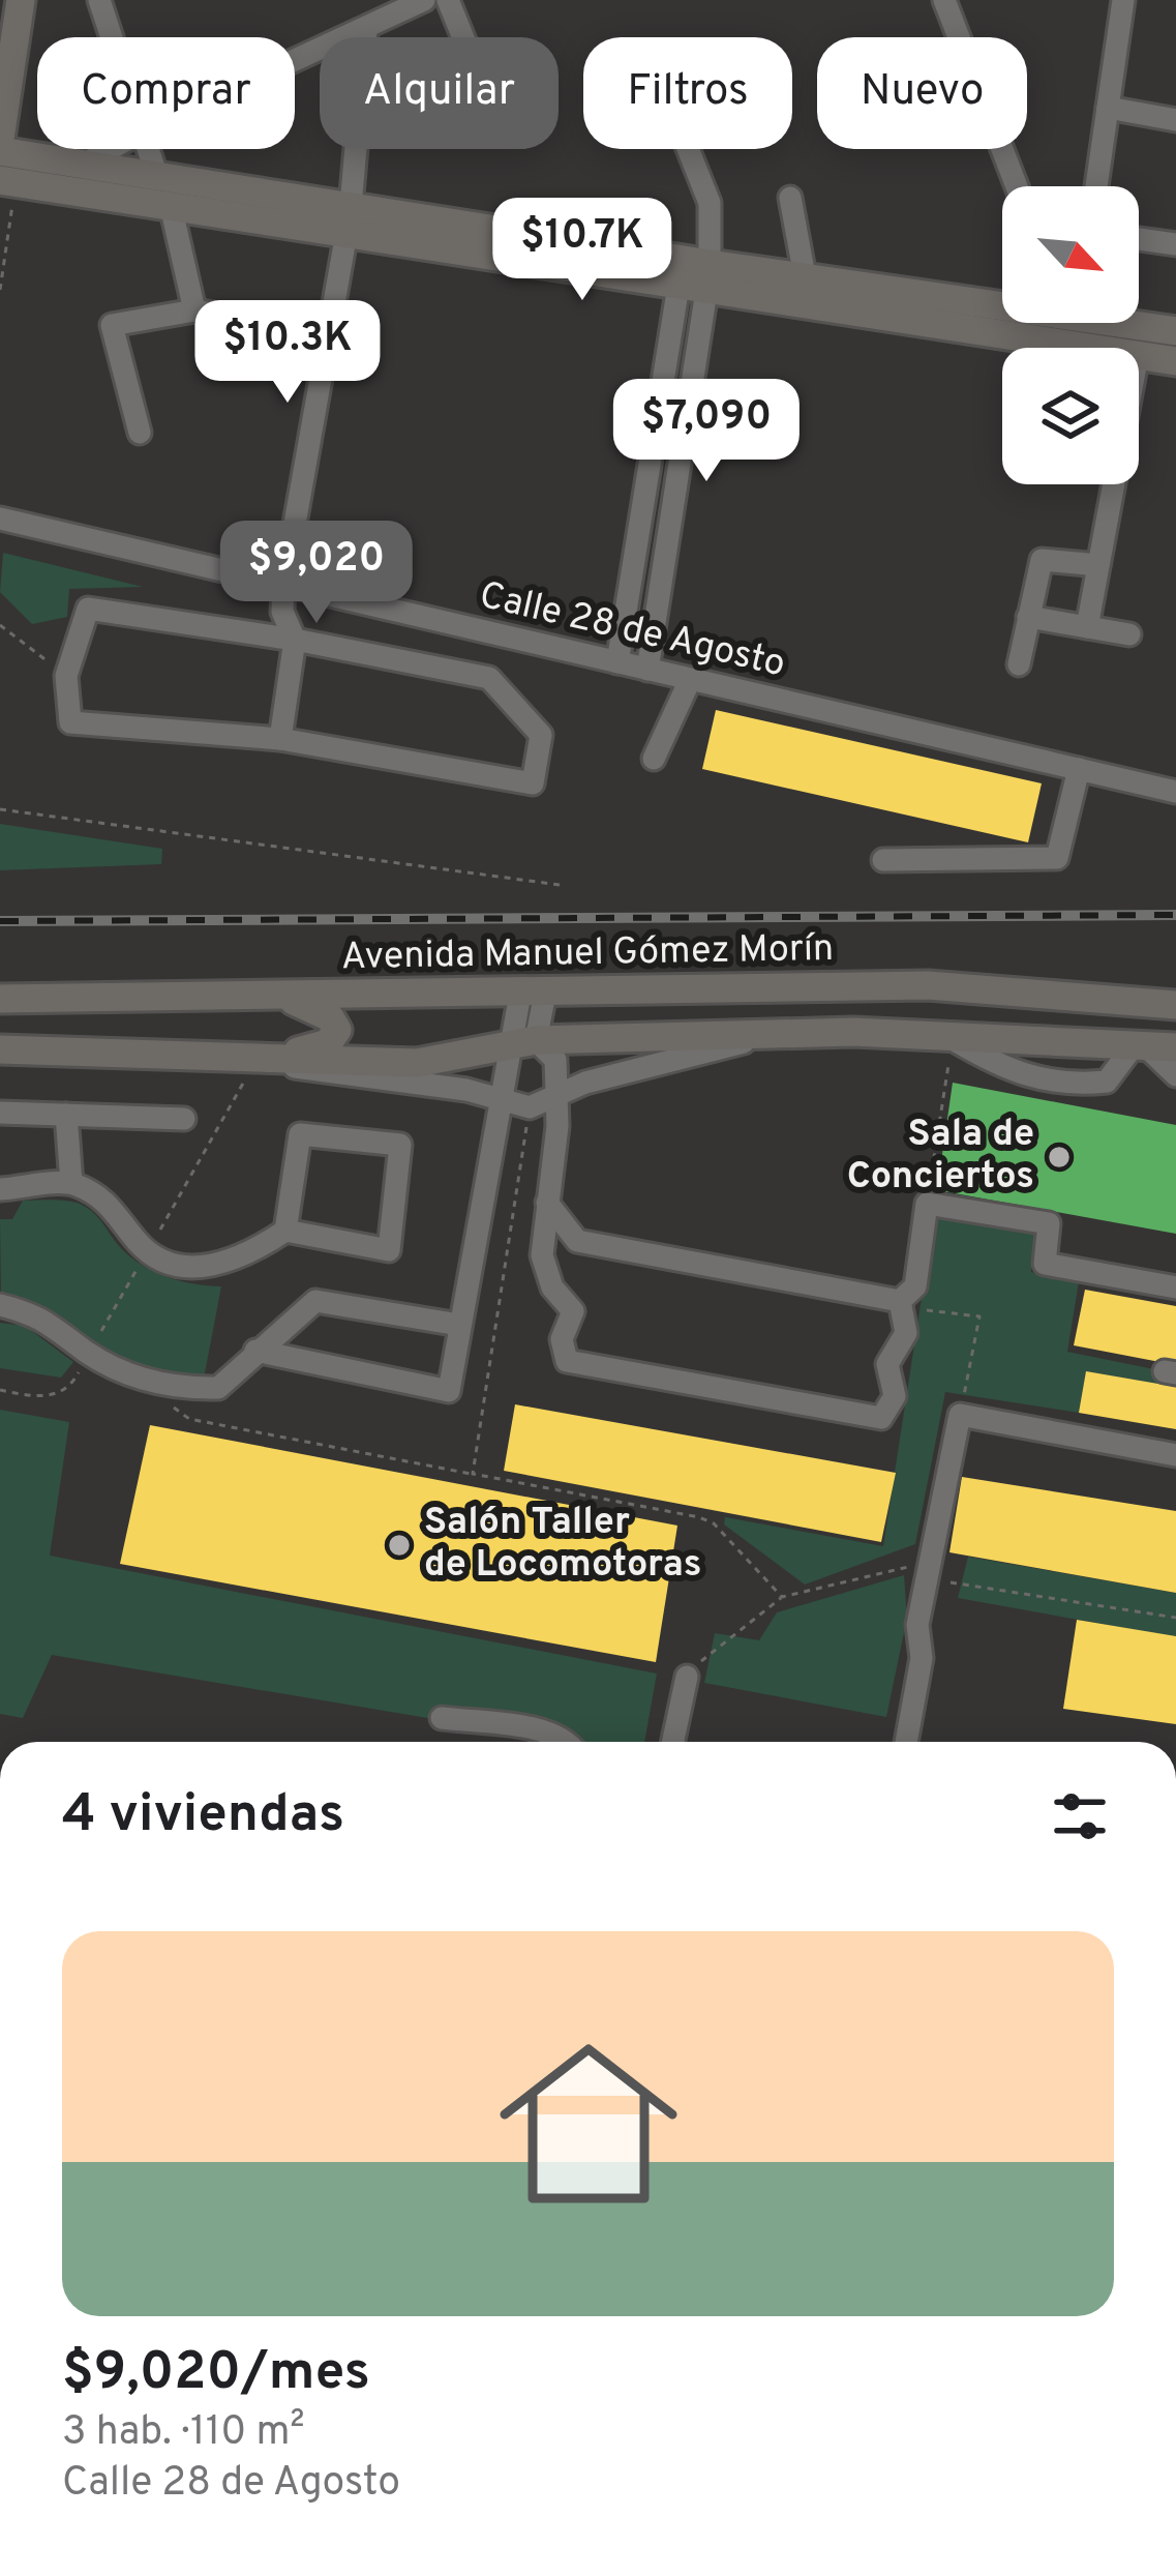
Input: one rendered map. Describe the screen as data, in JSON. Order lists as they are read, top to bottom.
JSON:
{
  "streets": {
    "main road": ["Avenida Manuel Gómez Morín"],
    "street": ["Calle 28 de Agosto"]
  },
  "places": ["Sala de Conciertos", "Salón Taller de Locomotoras"],
  "north": "bottom right",
  "page": {
    "chip": [
      "Comprar",
      "Alquilar",
      "Filtros",
      "Nuevo"
    ],
    "price": [
      "$10.7K",
      "$10.3K",
      "$7,090",
      "$9,020"
    ],
    "heading": "4 viviendas",
    "list": [
      {
        "name": "$9,020/mes",
        "note": "3 hab. · 110 m² · Calle 28 de Agosto"
      }
    ]
  }
}
